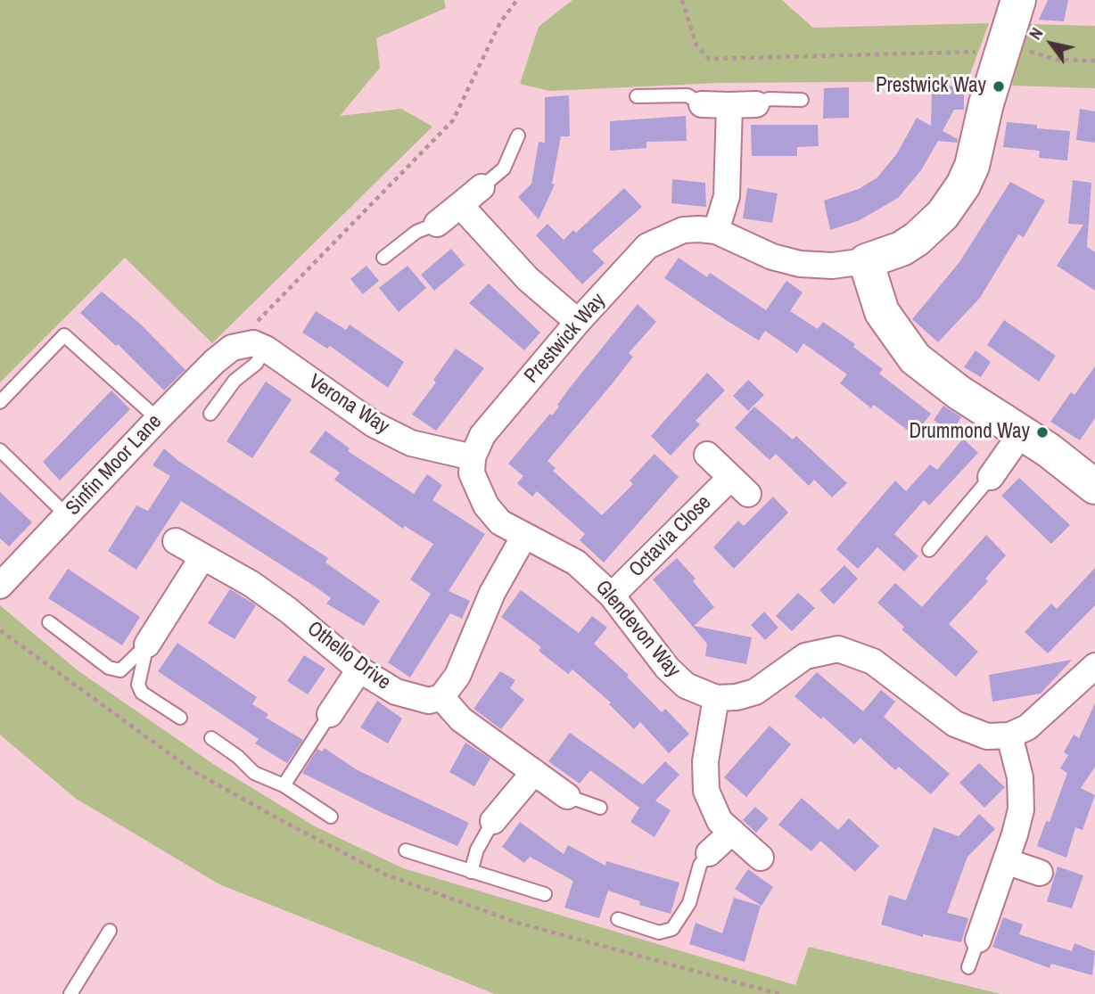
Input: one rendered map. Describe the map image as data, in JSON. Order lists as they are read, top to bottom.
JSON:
{
  "streets": {
    "street": [
      "Prestwick Way",
      "Verona Way",
      "Sinfin Moor Lane",
      "Octavia Close",
      "Glendevon Way",
      "Othello Drive"
    ]
  },
  "crossings": [
    ["Prestwick Way", "Verona Way"],
    ["Prestwick Way", "Glendevon Way"],
    ["Verona Way", "Glendevon Way"],
    ["Octavia Close", "Glendevon Way"]
  ],
  "places": ["Prestwick Way", "Drummond Way"],
  "north": "top left"
}
